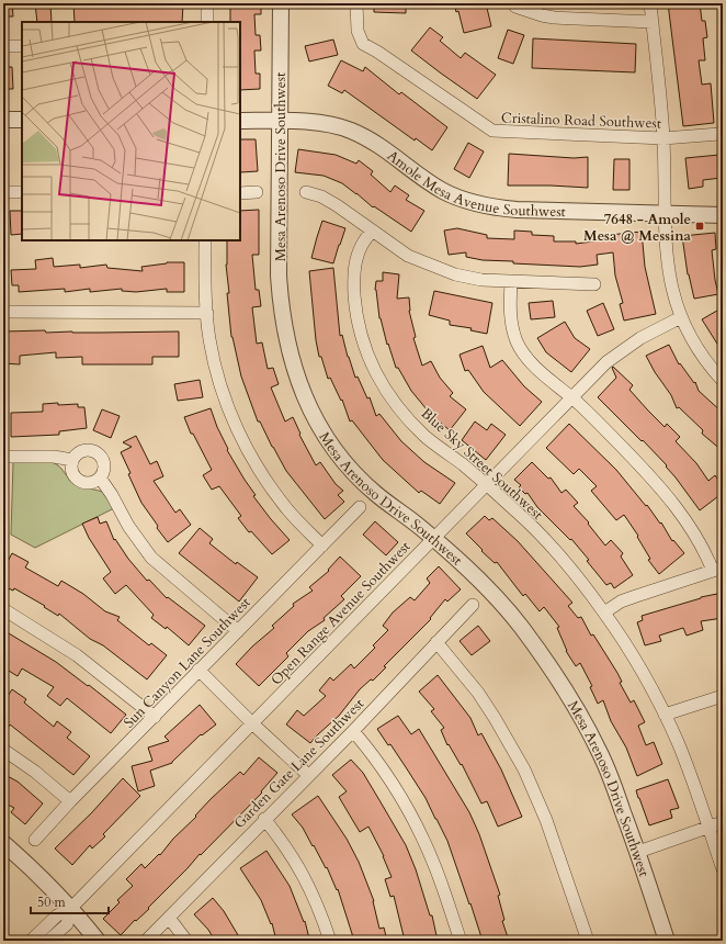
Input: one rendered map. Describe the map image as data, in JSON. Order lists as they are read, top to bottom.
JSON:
{
  "streets": {
    "street": [
      "Cristalino Road Southwest",
      "Mesa Arenoso Drive Southwest",
      "Amole Mesa Avenue Southwest",
      "Blue Sky Street Southwest",
      "Open Range Avenue Southwest",
      "Sun Canyon Lane Southwest",
      "Garden Gate Lane Southwest"
    ]
  },
  "crossings": [
    ["Mesa Arenoso Drive Southwest", "Amole Mesa Avenue Southwest"],
    ["Mesa Arenoso Drive Southwest", "Open Range Avenue Southwest"],
    ["Blue Sky Street Southwest", "Open Range Avenue Southwest"]
  ],
  "places": {
    "transit": ["7648 - Amole Mesa @ Messina"]
  },
  "scale_bar": "50 m"
}
